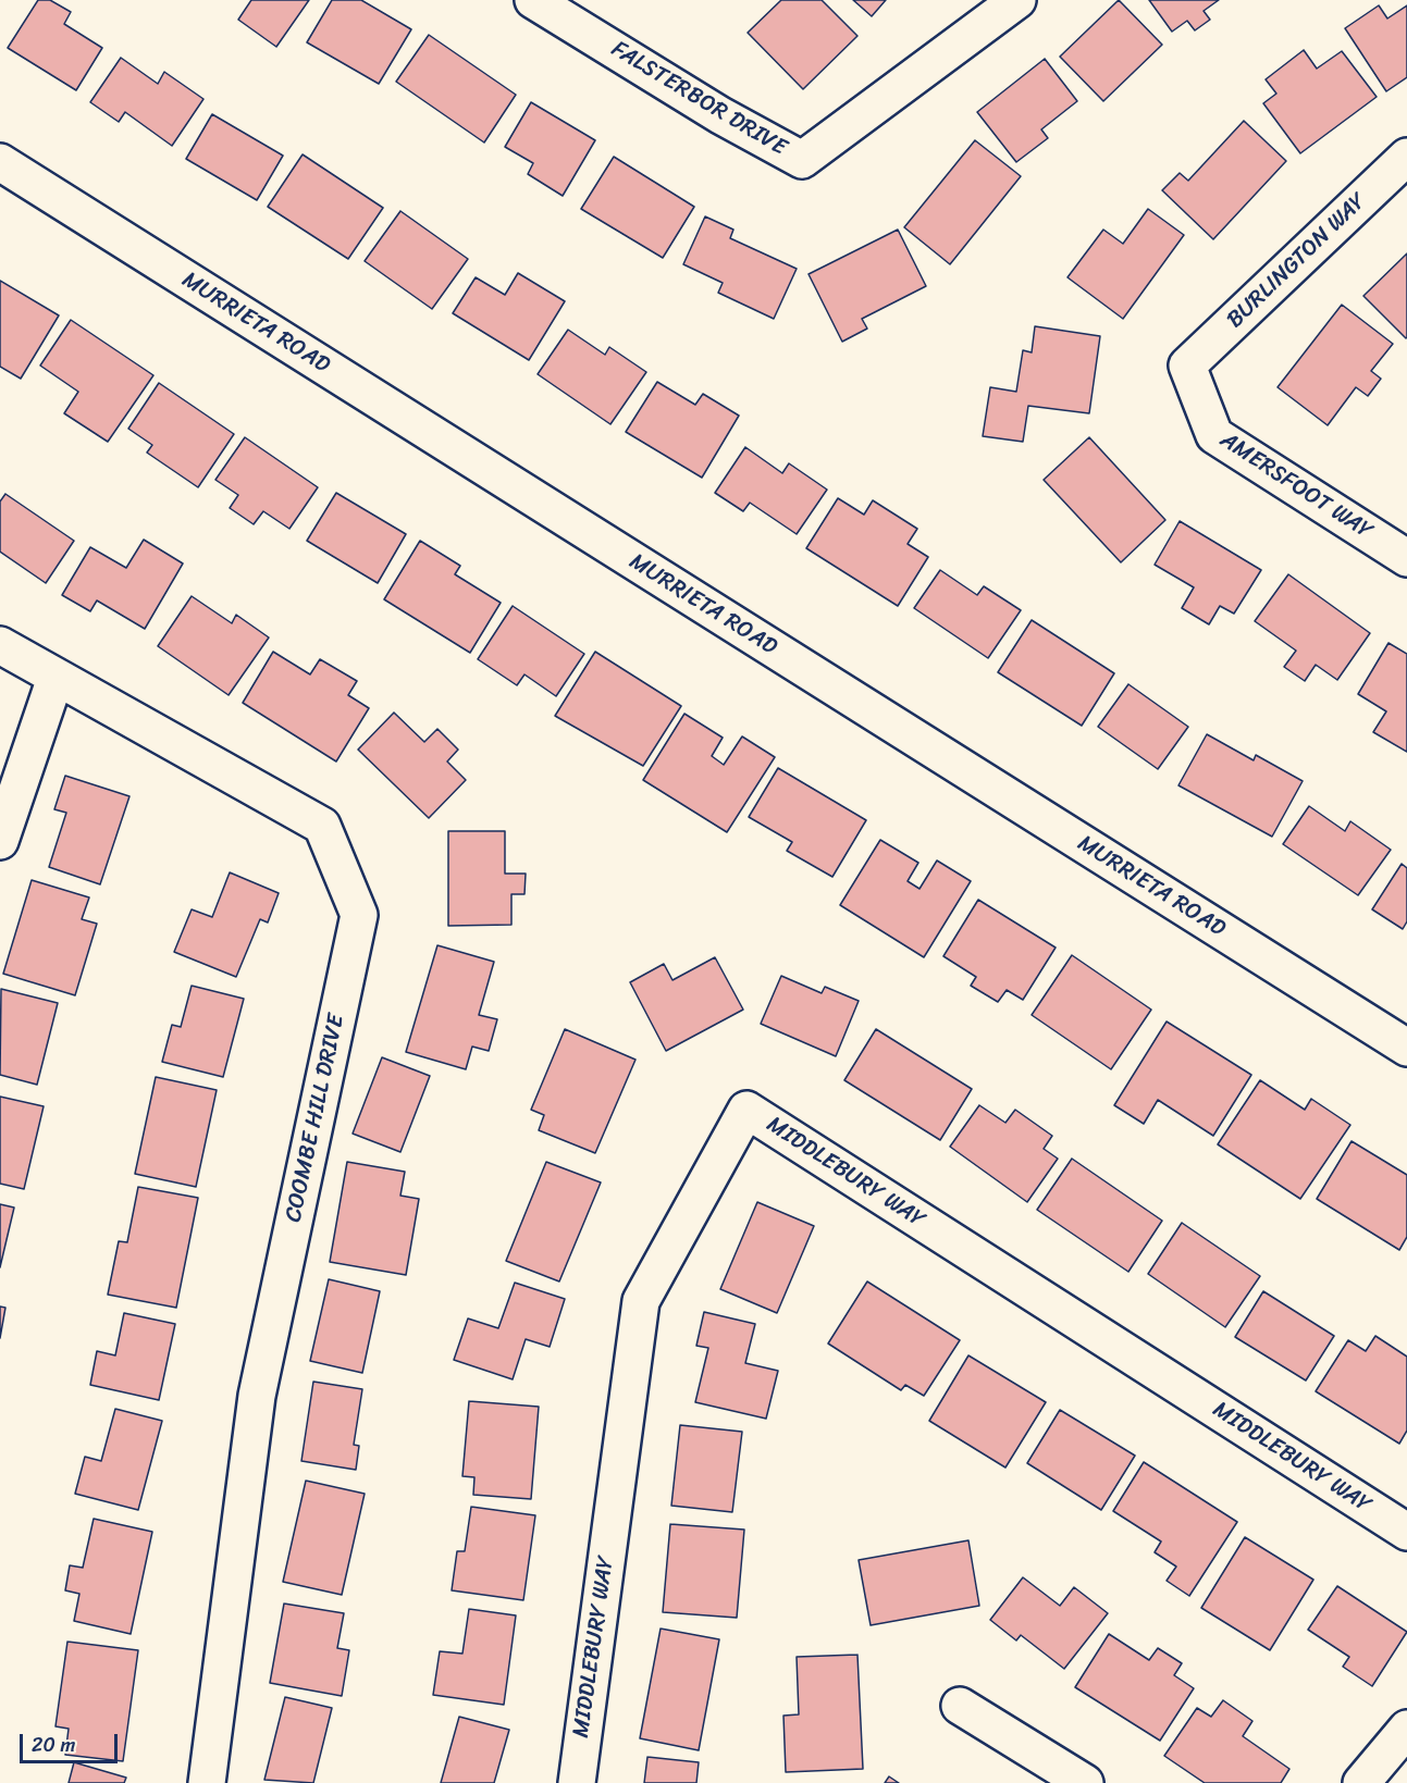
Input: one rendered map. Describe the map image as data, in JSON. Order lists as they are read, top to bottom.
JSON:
{
  "streets": {
    "street": [
      "FALSTERBOR DRIVE",
      "BURLINGTON WAY",
      "MURRIETA ROAD",
      "AMERSFOOT WAY",
      "COOMBE HILL DRIVE",
      "MIDDLEBURY WAY"
    ]
  },
  "crossings": [
    ["BURLINGTON WAY", "AMERSFOOT WAY"]
  ],
  "scale_bar": "20 m"
}
